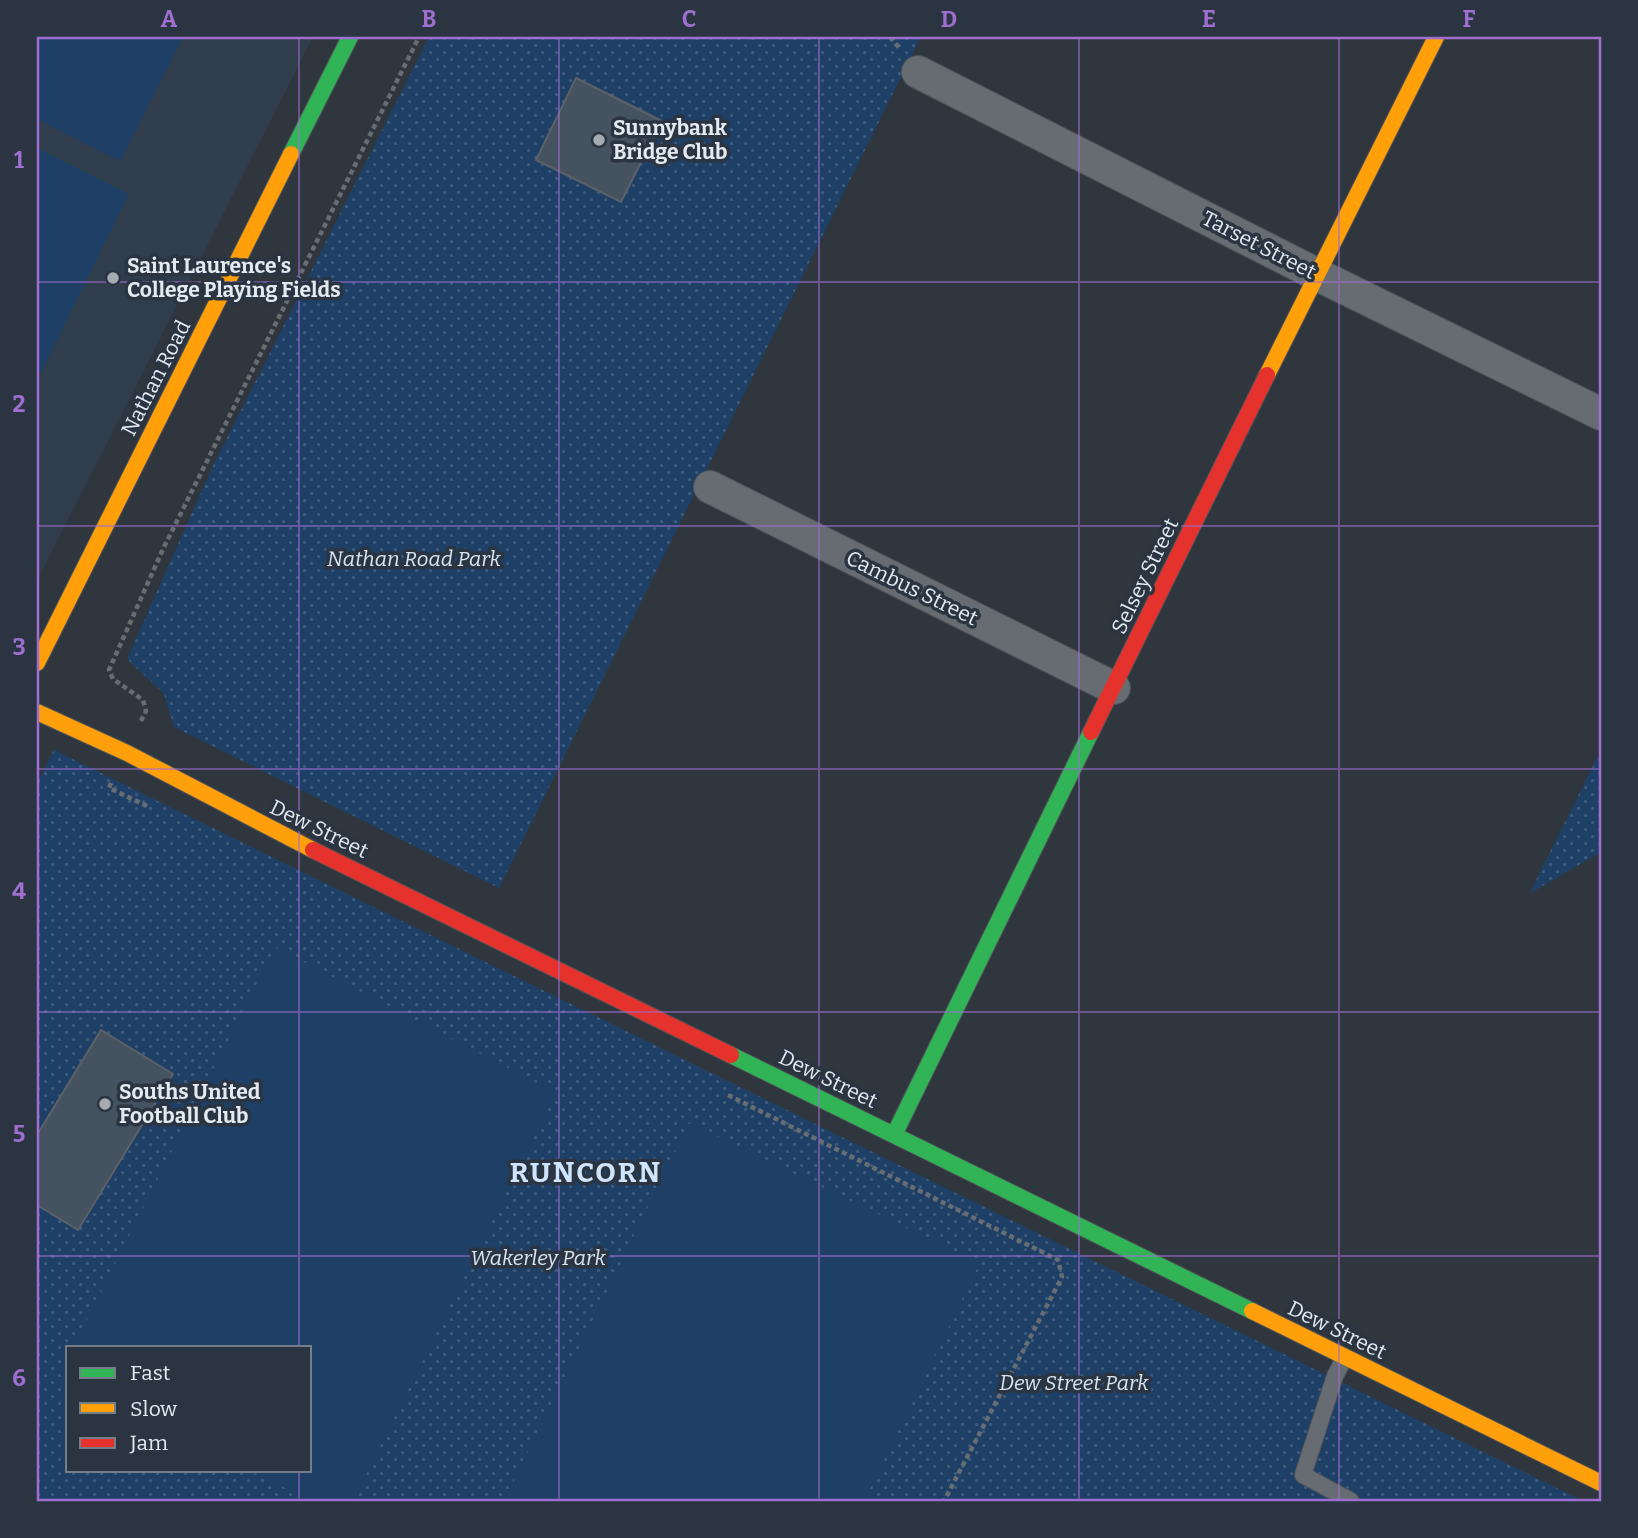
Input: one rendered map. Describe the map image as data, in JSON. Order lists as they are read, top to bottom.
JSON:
{
  "streets": {
    "street": [
      "Tarset Street",
      "Nathan Road",
      "Selsey Street",
      "Cambus Street",
      "Dew Street"
    ]
  },
  "crossings": [
    ["Tarset Street", "Selsey Street"],
    ["Selsey Street", "Cambus Street"],
    ["Selsey Street", "Dew Street"]
  ],
  "districts": ["RUNCORN"],
  "parks": ["Nathan Road Park", "Wakerley Park", "Dew Street Park"],
  "places": ["Sunnybank Bridge Club", "Saint Laurence's College Playing Fields", "Souths United Football Club"],
  "legend": ["Fast", "Slow", "Jam"],
  "grid": {
    "columns": [
      "A",
      "B",
      "C",
      "D",
      "E",
      "F"
    ],
    "rows": [
      "1",
      "2",
      "3",
      "4",
      "5",
      "6"
    ]
  }
}
